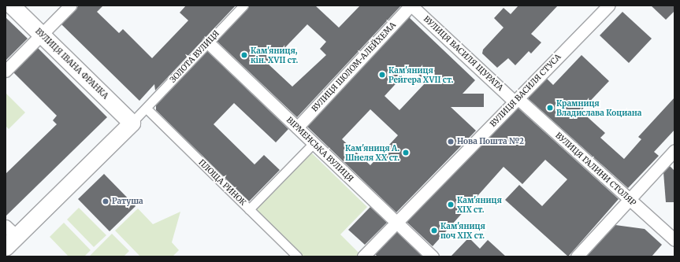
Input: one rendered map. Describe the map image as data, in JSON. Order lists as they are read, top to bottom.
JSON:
{
  "streets": {
    "main road": ["ВУЛИЦЯ ІВАНА ФРАНКА"],
    "street": [
      "ВУЛИЦЯ ВАСИЛЯ ЩУРАТА",
      "ЗОЛОТА ВУЛИЦЯ",
      "ВУЛИЦЯ ШОЛОМ-АЛЕЙХЕМА",
      "ВУЛИЦЯ ВАСИЛЯ СТУСА",
      "ВІРМЕНСЬКА ВУЛИЦЯ",
      "ВУЛИЦЯ ГАЛИНИ СТОЛЯР",
      "ПЛОЩА РИНОК"
    ]
  },
  "crossings": [
    ["ВУЛИЦЯ ВАСИЛЯ ЩУРАТА", "ВУЛИЦЯ ШОЛОМ-АЛЕЙХЕМА"],
    ["ВУЛИЦЯ ВАСИЛЯ ЩУРАТА", "ВУЛИЦЯ ВАСИЛЯ СТУСА"],
    ["ВУЛИЦЯ ВАСИЛЯ ЩУРАТА", "ВУЛИЦЯ ГАЛИНИ СТОЛЯР"],
    ["ЗОЛОТА ВУЛИЦЯ", "ВУЛИЦЯ ІВАНА ФРАНКА"],
    ["ЗОЛОТА ВУЛИЦЯ", "ВІРМЕНСЬКА ВУЛИЦЯ"],
    ["ЗОЛОТА ВУЛИЦЯ", "ПЛОЩА РИНОК"],
    ["ВУЛИЦЯ ШОЛОМ-АЛЕЙХЕМА", "ВІРМЕНСЬКА ВУЛИЦЯ"],
    ["ВУЛИЦЯ ВАСИЛЯ СТУСА", "ВІРМЕНСЬКА ВУЛИЦЯ"],
    ["ВУЛИЦЯ ВАСИЛЯ СТУСА", "ВУЛИЦЯ ГАЛИНИ СТОЛЯР"]
  ],
  "places": [
    "Кам'яниця, кін. XVII ст.",
    "Кам'яниця Рейгера XVII ст.",
    "Крамниця Владислава Коциана",
    "Нова Пошта №2",
    "Кам'яниця А. Шнеля XX cт.",
    "Ратуша",
    "Кам'яниця XIX ст.",
    "Кам'яниця поч XIX ст."
  ]
}
